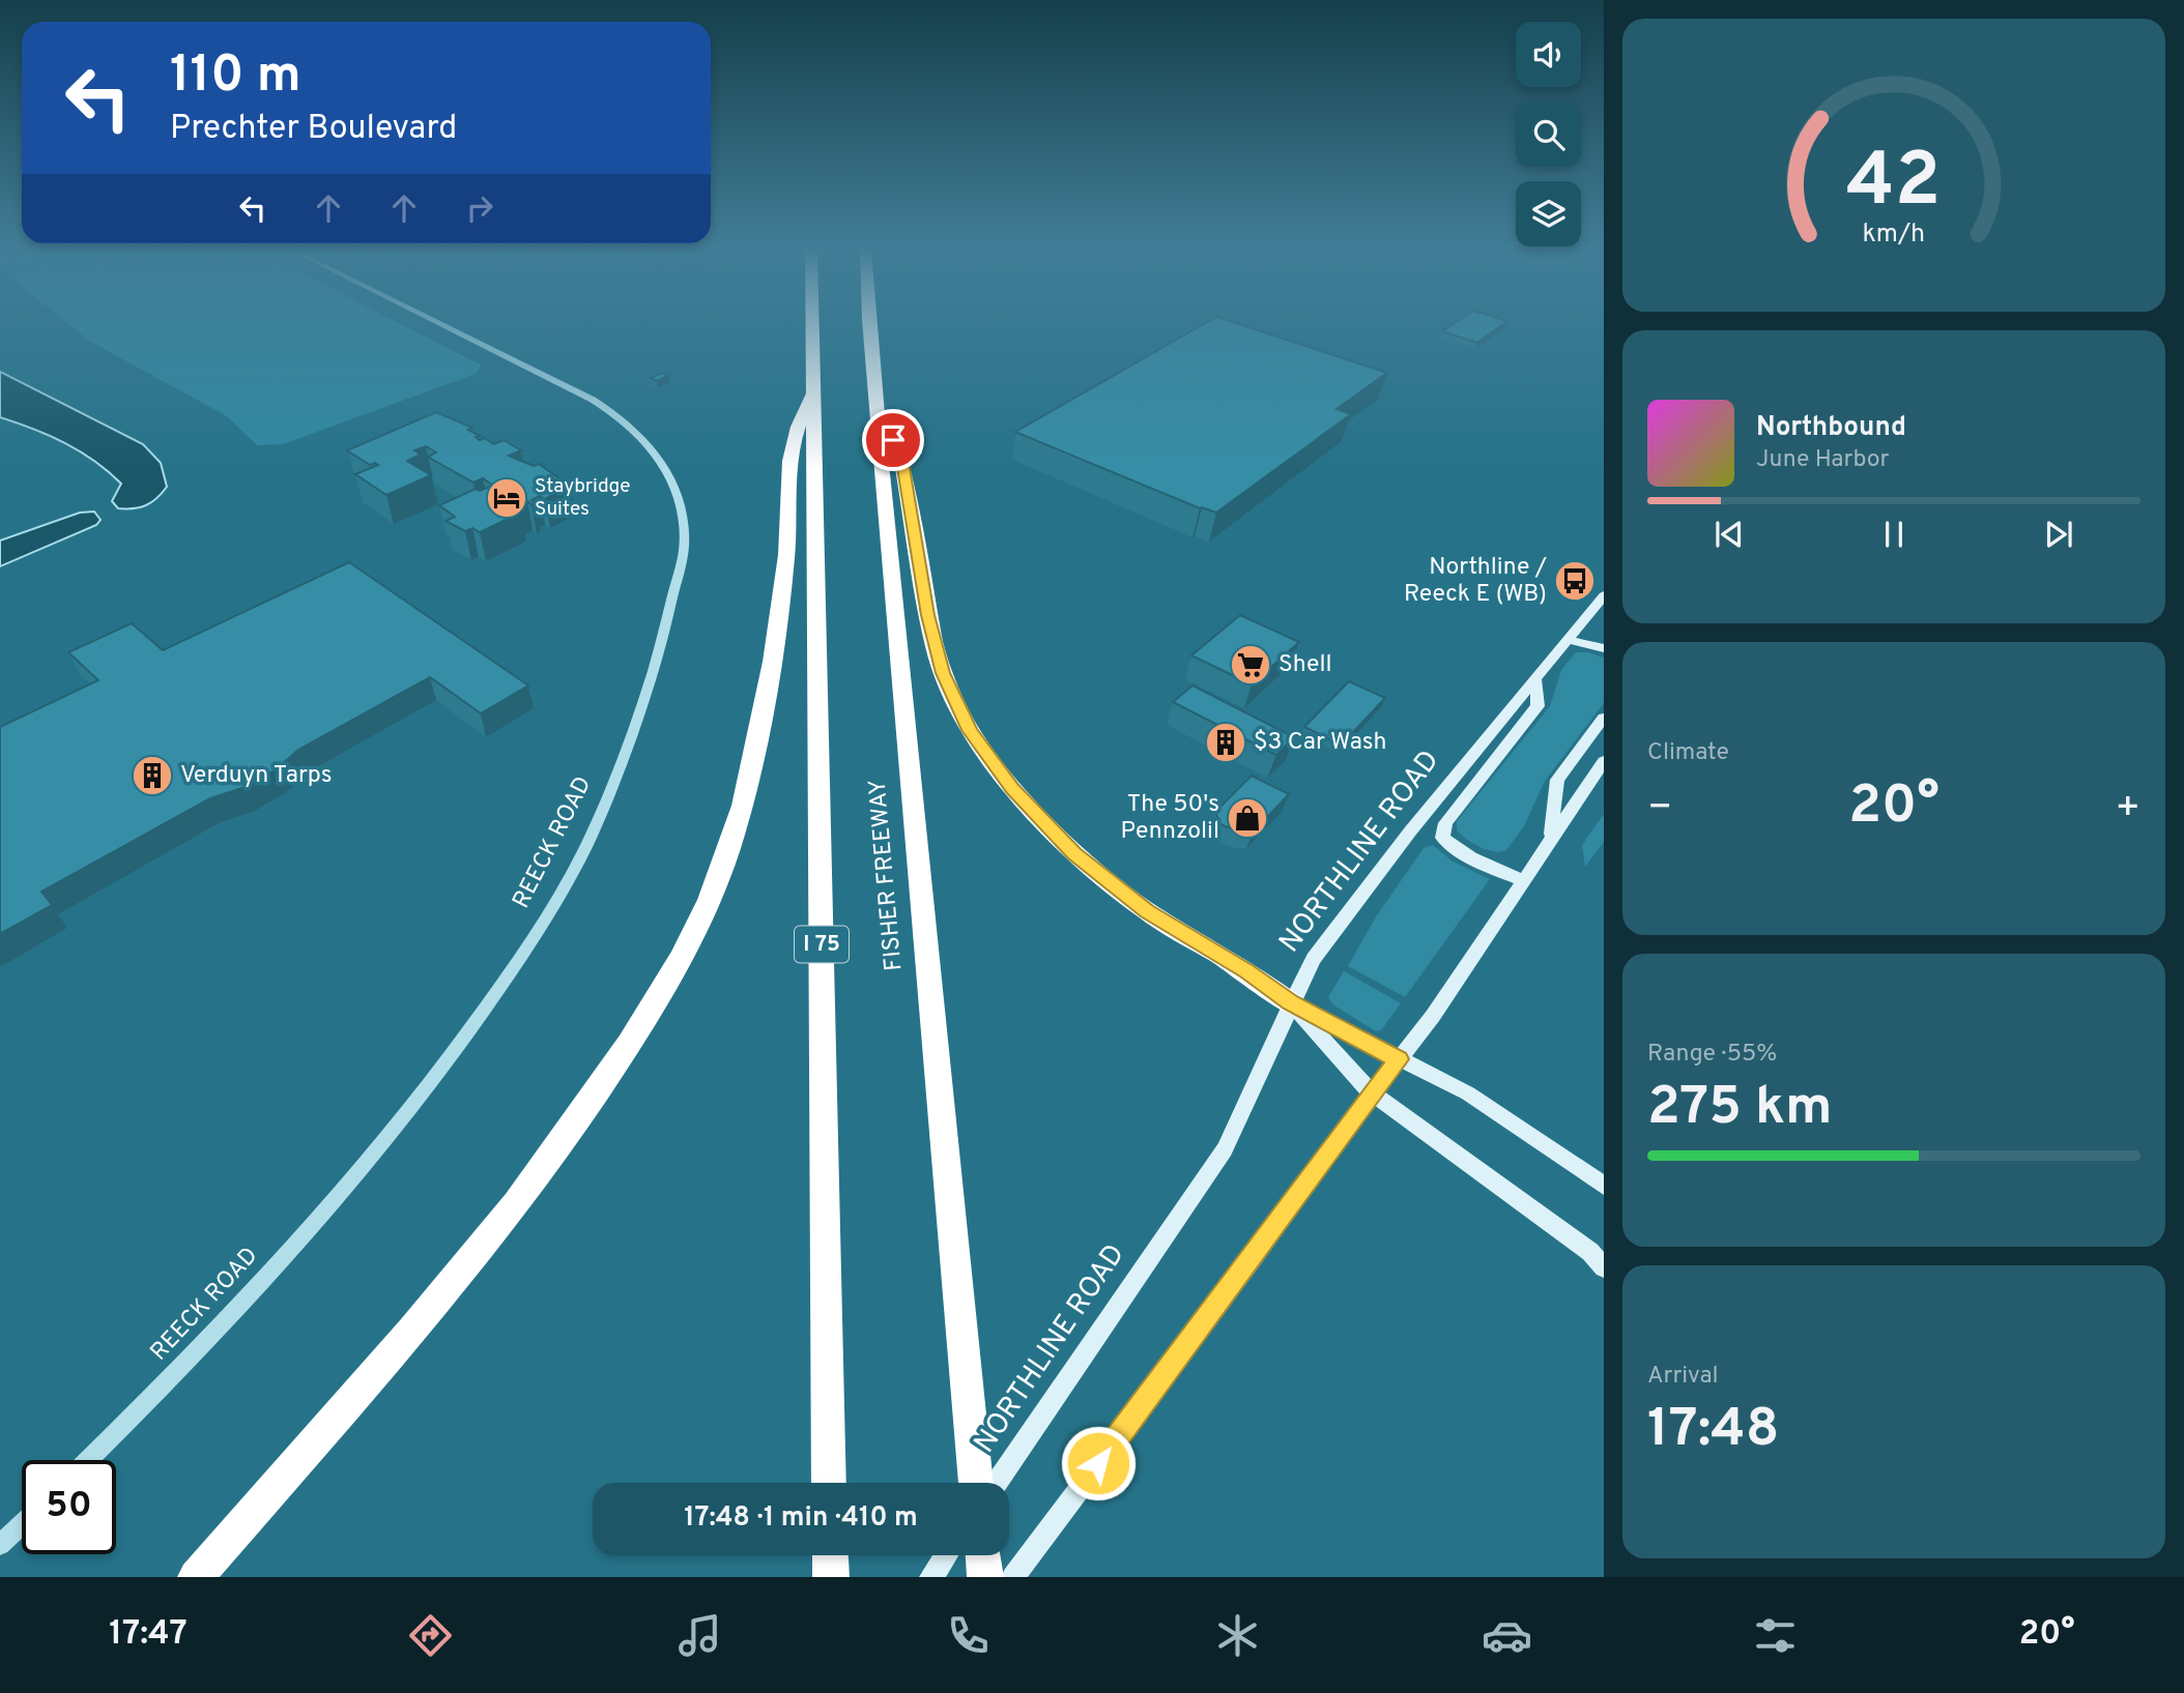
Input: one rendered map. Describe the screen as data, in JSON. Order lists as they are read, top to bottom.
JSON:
{
  "streets": {
    "highway": ["FISHER FREEWAY", "I 75"],
    "main road": ["NORTHLINE ROAD"],
    "street": ["REECK ROAD"]
  },
  "places": {
    "hotel": ["Staybridge Suites"],
    "bus stop": ["Northline / Reeck E (WB)"],
    "supermarket": ["Shell"],
    "building": ["$3 Car Wash", "Verduyn Tarps"],
    "shop": ["The 50's Pennzolil"]
  },
  "page": {
    "turn": ["110 m", "Prechter Boulevard"],
    "song": ["Northbound", "June Harbor"],
    "tile": [
      "Climate",
      ["Range · 55%", "275 km"],
      ["Arrival", "17:48"]
    ],
    "heat": ["−", "20°", "+"],
    "limit": "50",
    "trip": "17:48 · 1 min · 410 m",
    "tabs": ["17:47", "20°"],
    "gauge": ["42", "km/h"]
  }
}
